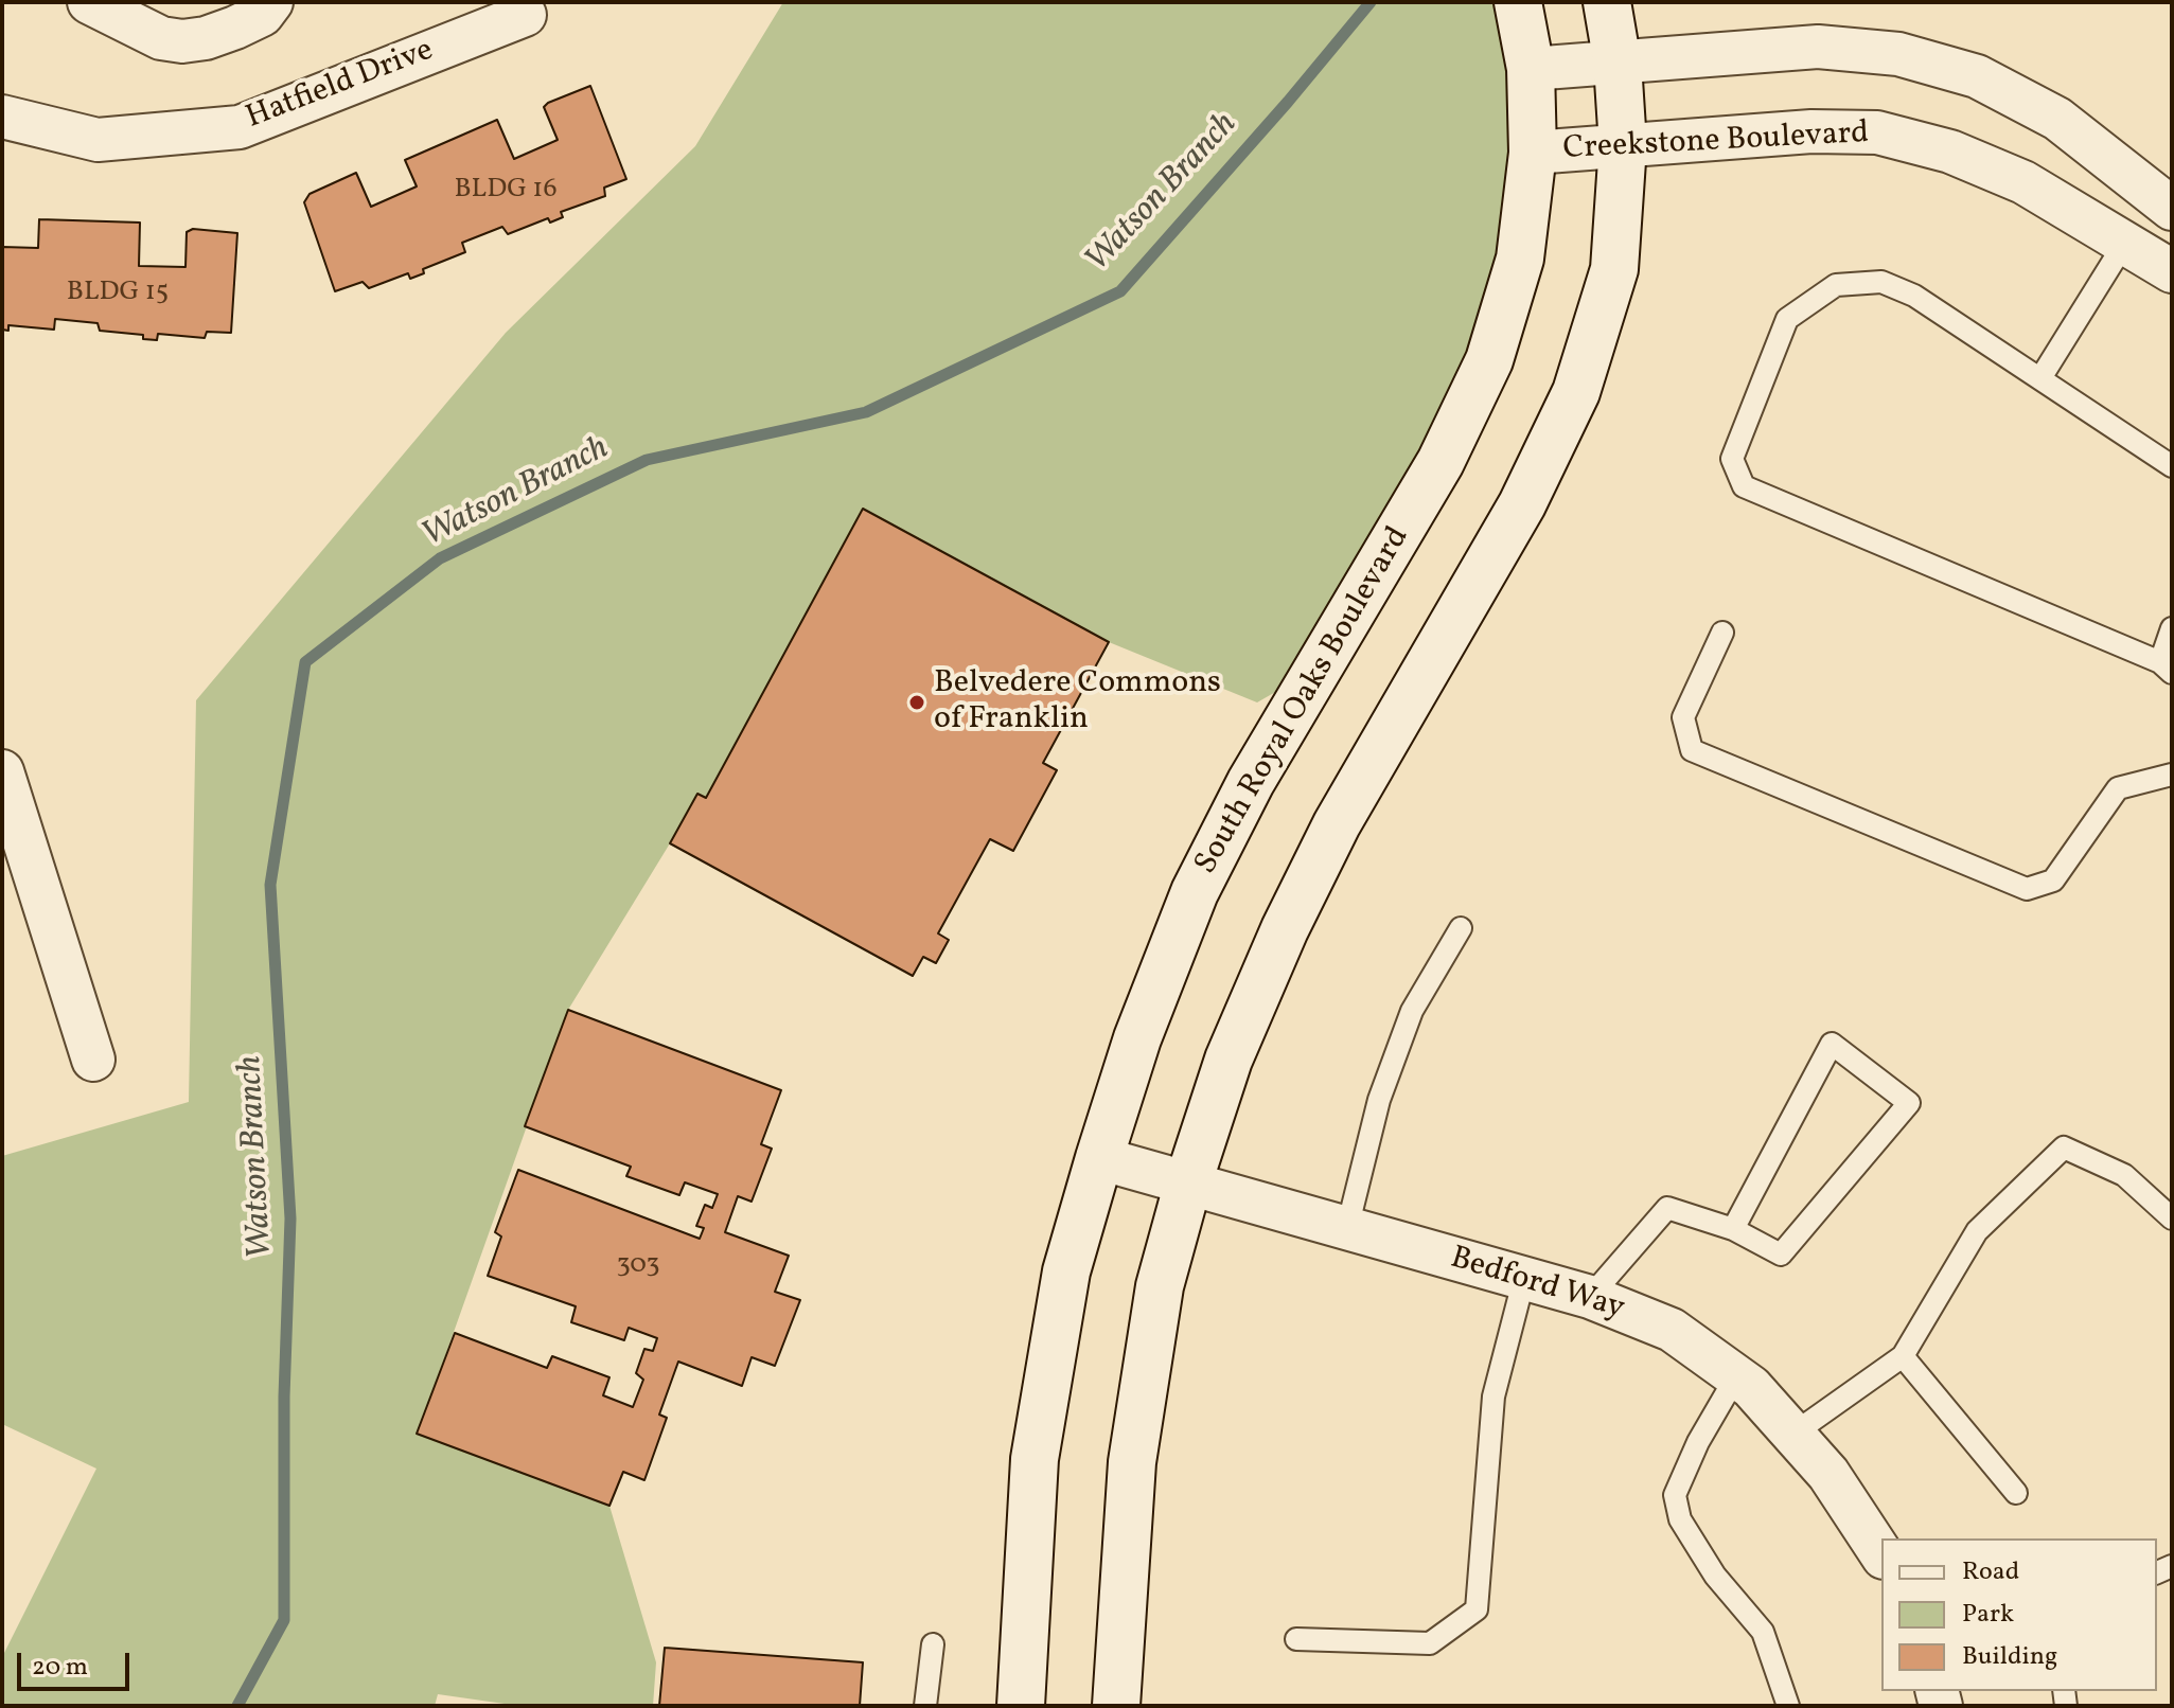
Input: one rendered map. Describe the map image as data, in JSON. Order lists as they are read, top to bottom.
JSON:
{
  "streets": {
    "main road": ["South Royal Oaks Boulevard"],
    "street": ["Hatfield Drive", "Creekstone Boulevard", "Bedford Way"]
  },
  "crossings": [
    ["Creekstone Boulevard", "South Royal Oaks Boulevard"],
    ["South Royal Oaks Boulevard", "Bedford Way"]
  ],
  "water": ["Watson Branch"],
  "places": ["Belvedere Commons of Franklin"],
  "house_numbers": ["BLDG 16", "BLDG 15", "303"],
  "legend": ["Road", "Park", "Building"],
  "scale_bar": "20 m"
}
